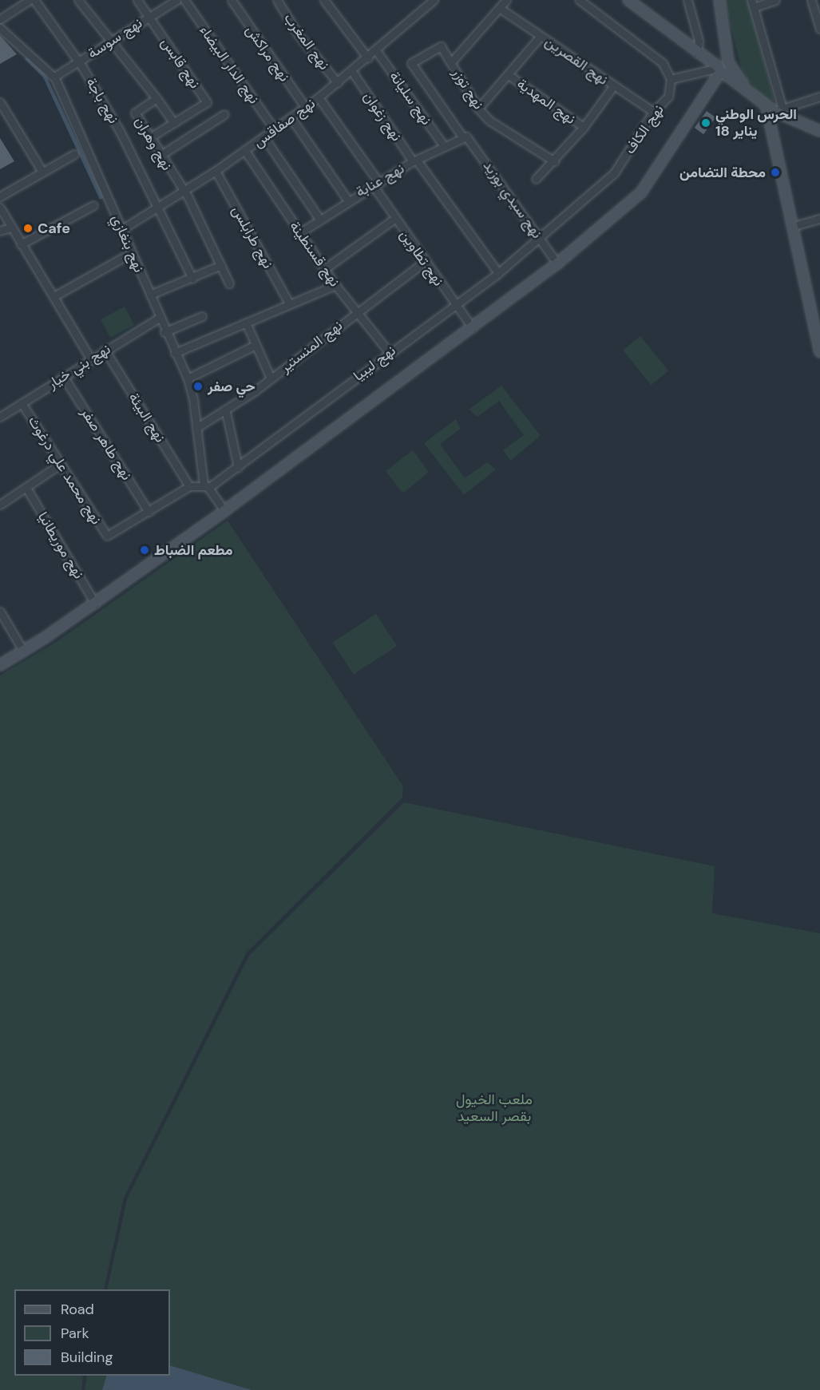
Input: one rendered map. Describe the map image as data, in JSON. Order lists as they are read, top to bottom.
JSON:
{
  "streets": {
    "street": [
      "نهج سوسة",
      "نهج المغرب",
      "نهج مراكش",
      "نهج القصرين",
      "نهج قابس",
      "نهج الدار البيضاء",
      "نهج توزر",
      "نهج سليانة",
      "نهج باجة",
      "نهج المهدية",
      "نهج زغوان",
      "نهج صفاقس",
      "نهج الكاف",
      "نهج وهران",
      "نهج عنابة",
      "نهج سيدي بوزيد",
      "نهج طرابلس",
      "نهج بنغازي",
      "نهج قسنطينة",
      "نهج تطاوين",
      "نهج المنستير",
      "نهج ليبيا",
      "نهج بني خيار",
      "نهج البيئة",
      "نهج طاهر صفر",
      "نهج محمد علي درغوث",
      "نهج موريطانيا"
    ]
  },
  "crossings": [
    ["نهج سوسة", "نهج قابس"],
    ["نهج سوسة", "نهج باجة"],
    ["نهج سوسة", "نهج وهران"],
    ["نهج سوسة", "نهج بنغازي"],
    ["نهج المغرب", "نهج صفاقس"],
    ["نهج مراكش", "نهج صفاقس"],
    ["نهج القصرين", "نهج الكاف"],
    ["نهج الدار البيضاء", "نهج صفاقس"],
    ["نهج توزر", "نهج سيدي بوزيد"],
    ["نهج سليانة", "نهج صفاقس"],
    ["نهج سليانة", "نهج عنابة"],
    ["نهج باجة", "نهج صفاقس"],
    ["نهج زغوان", "نهج صفاقس"],
    ["نهج زغوان", "نهج عنابة"],
    ["نهج زغوان", "نهج ليبيا"],
    ["نهج صفاقس", "نهج وهران"],
    ["نهج صفاقس", "نهج طرابلس"],
    ["نهج صفاقس", "نهج بنغازي"],
    ["نهج صفاقس", "نهج قسنطينة"],
    ["نهج صفاقس", "نهج تطاوين"],
    ["نهج الكاف", "نهج سيدي بوزيد"],
    ["نهج الكاف", "نهج ليبيا"],
    ["نهج عنابة", "نهج سيدي بوزيد"],
    ["نهج عنابة", "نهج قسنطينة"],
    ["نهج عنابة", "نهج تطاوين"],
    ["نهج سيدي بوزيد", "نهج ليبيا"],
    ["نهج بنغازي", "نهج المنستير"],
    ["نهج بنغازي", "نهج ليبيا"],
    ["نهج بنغازي", "نهج بني خيار"],
    ["نهج بنغازي", "نهج محمد علي درغوث"],
    ["نهج قسنطينة", "نهج المنستير"],
    ["نهج قسنطينة", "نهج ليبيا"],
    ["نهج تطاوين", "نهج المنستير"],
    ["نهج تطاوين", "نهج ليبيا"],
    ["نهج ليبيا", "نهج محمد علي درغوث"],
    ["نهج بني خيار", "نهج البيئة"],
    ["نهج بني خيار", "نهج طاهر صفر"],
    ["نهج بني خيار", "نهج محمد علي درغوث"],
    ["نهج البيئة", "نهج محمد علي درغوث"],
    ["نهج طاهر صفر", "نهج محمد علي درغوث"]
  ],
  "parks": ["ملعب الخيول بقصر السعيد"],
  "places": [
    "الحرس الوطني 18 يناير",
    "محطة التضامن",
    "Cafe",
    "حي صفر",
    "مطعم الضباط"
  ],
  "legend": ["Road", "Park", "Building"]
}
